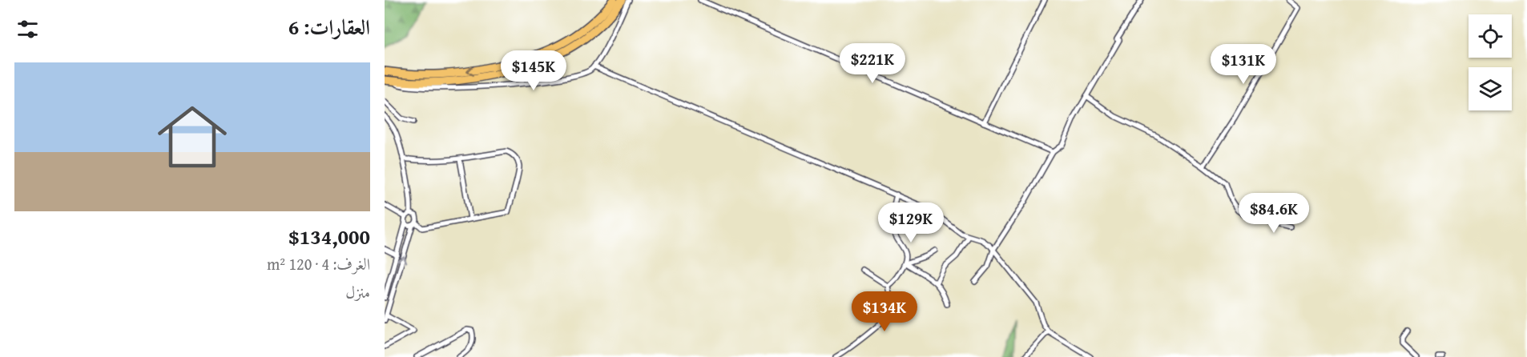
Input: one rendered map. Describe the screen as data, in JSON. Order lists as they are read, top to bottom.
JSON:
{
  "page": {
    "heading": "العقارات: 6",
    "price": [
      "$221K",
      "$131K",
      "$145K",
      "$84.6K",
      "$129K",
      "$134K"
    ],
    "list": [
      {
        "name": "$134,000",
        "note": "الغرف: 4 · 120 m² · منزل"
      }
    ]
  }
}
